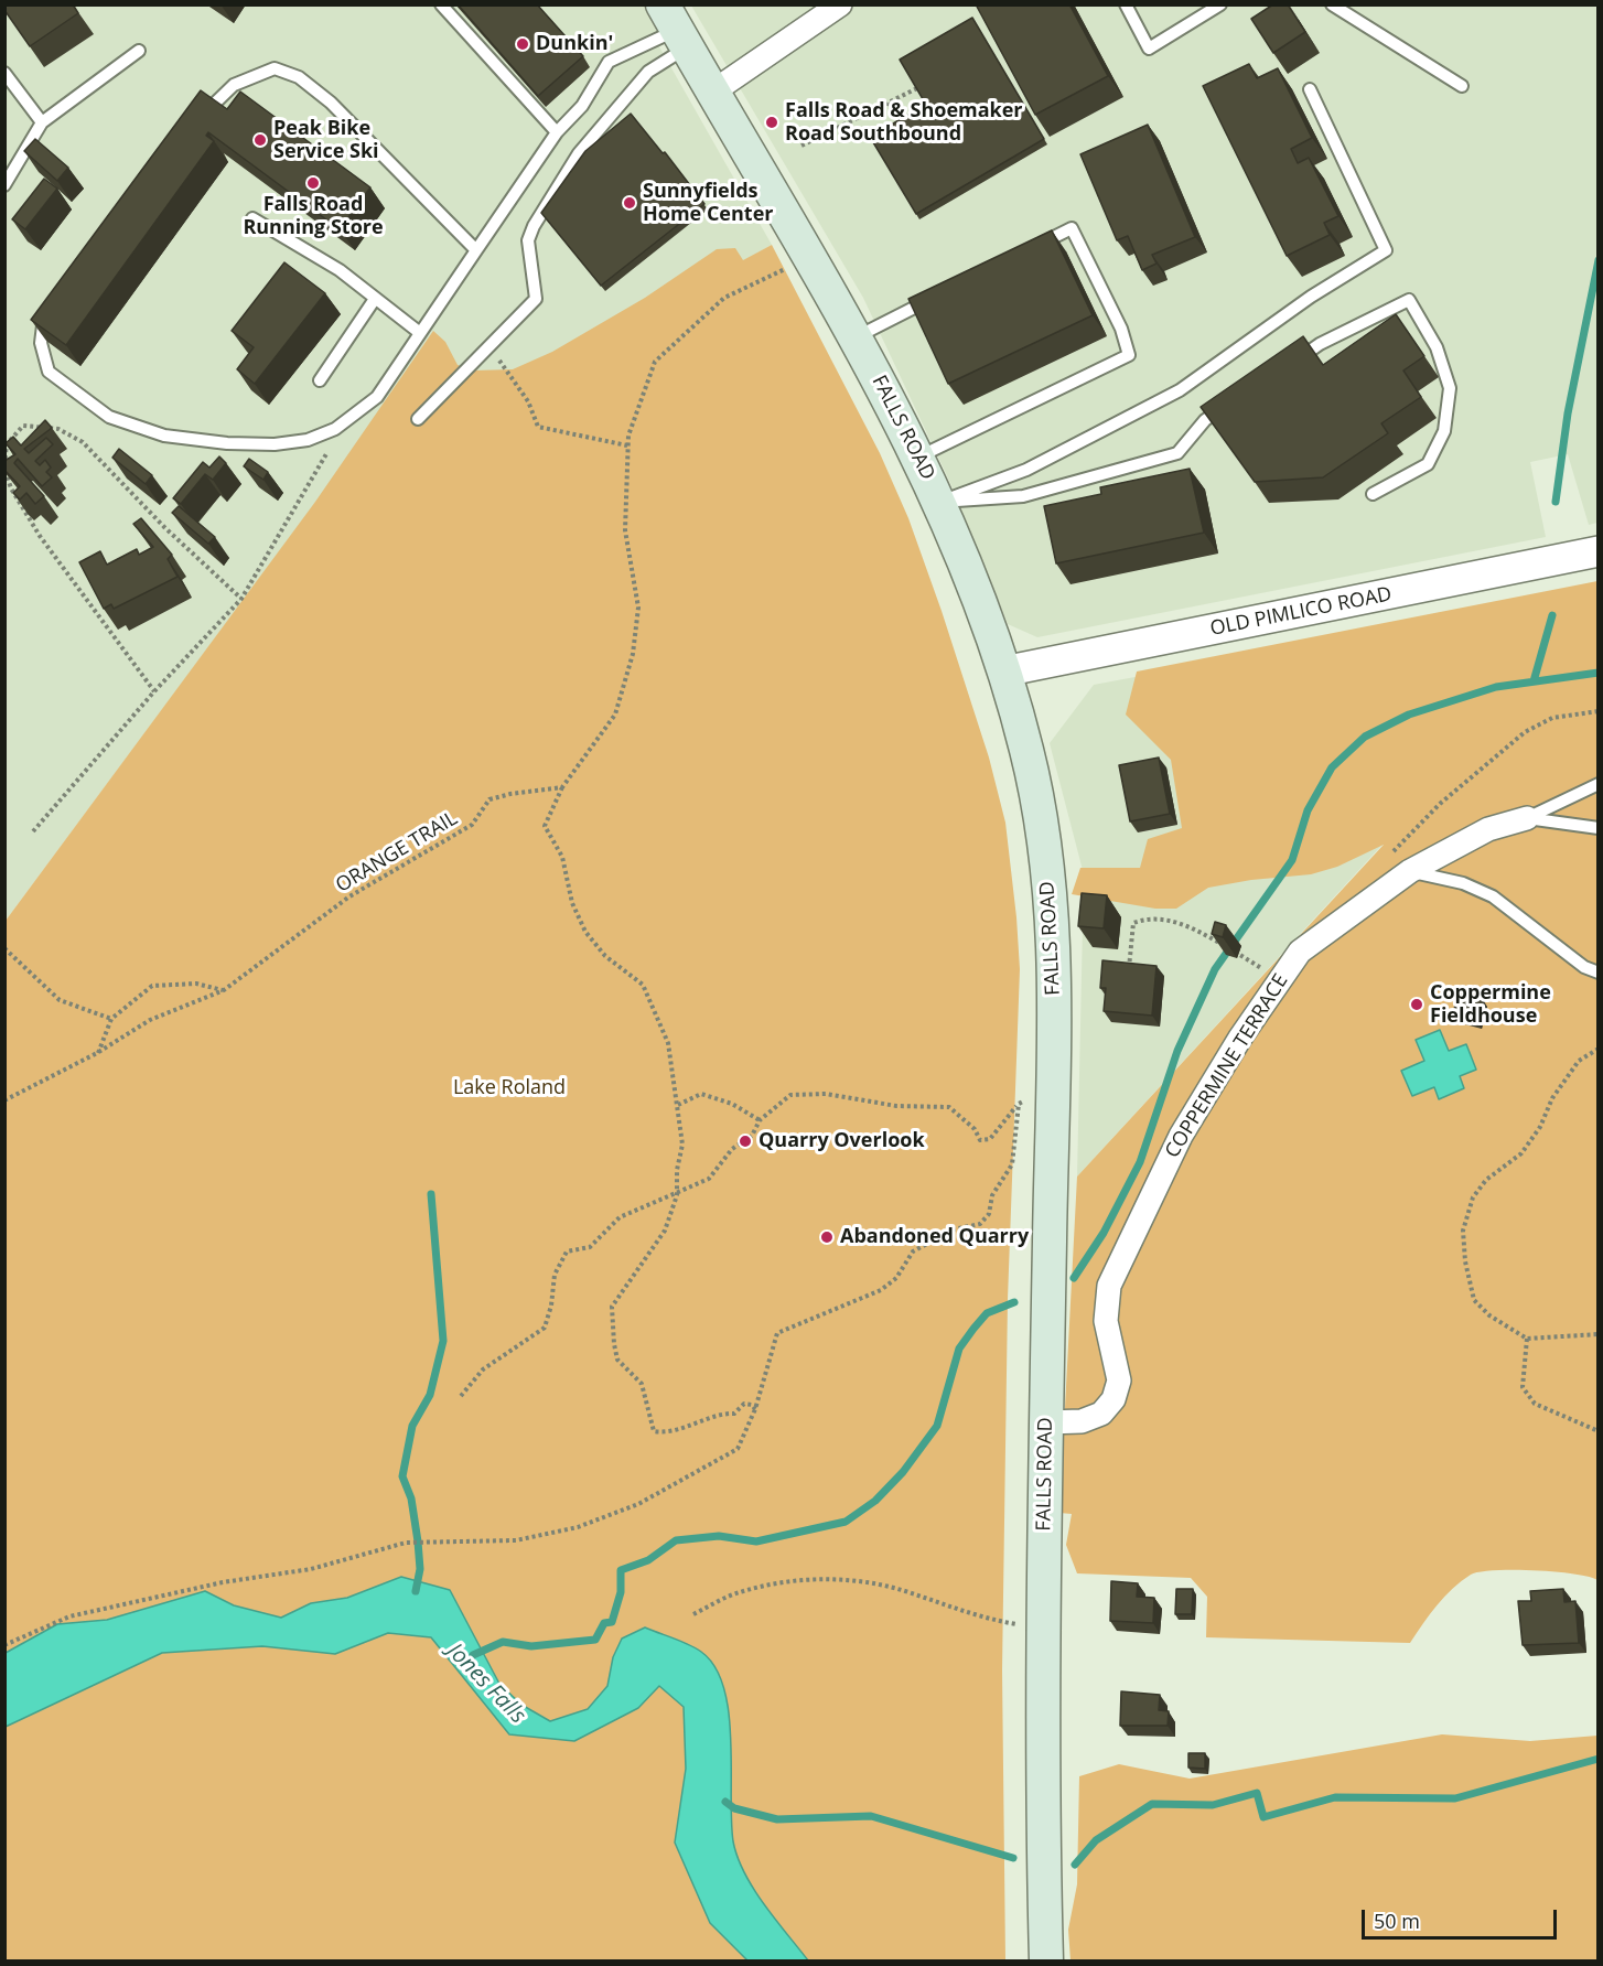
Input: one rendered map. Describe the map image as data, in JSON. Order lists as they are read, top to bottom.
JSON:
{
  "streets": {
    "main road": ["FALLS ROAD"],
    "street": ["OLD PIMLICO ROAD", "COPPERMINE TERRACE"],
    "path": ["ORANGE TRAIL"]
  },
  "crossings": [
    ["FALLS ROAD", "OLD PIMLICO ROAD"],
    ["FALLS ROAD", "COPPERMINE TERRACE"]
  ],
  "water": ["Jones Falls"],
  "parks": ["Lake Roland"],
  "places": [
    "Dunkin'",
    "Falls Road & Shoemaker Road Southbound",
    "Peak Bike Service Ski",
    "Falls Road Running Store",
    "Sunnyfields Home Center",
    "Coppermine Fieldhouse",
    "Quarry Overlook",
    "Abandoned Quarry"
  ],
  "scale_bar": "50 m"
}
